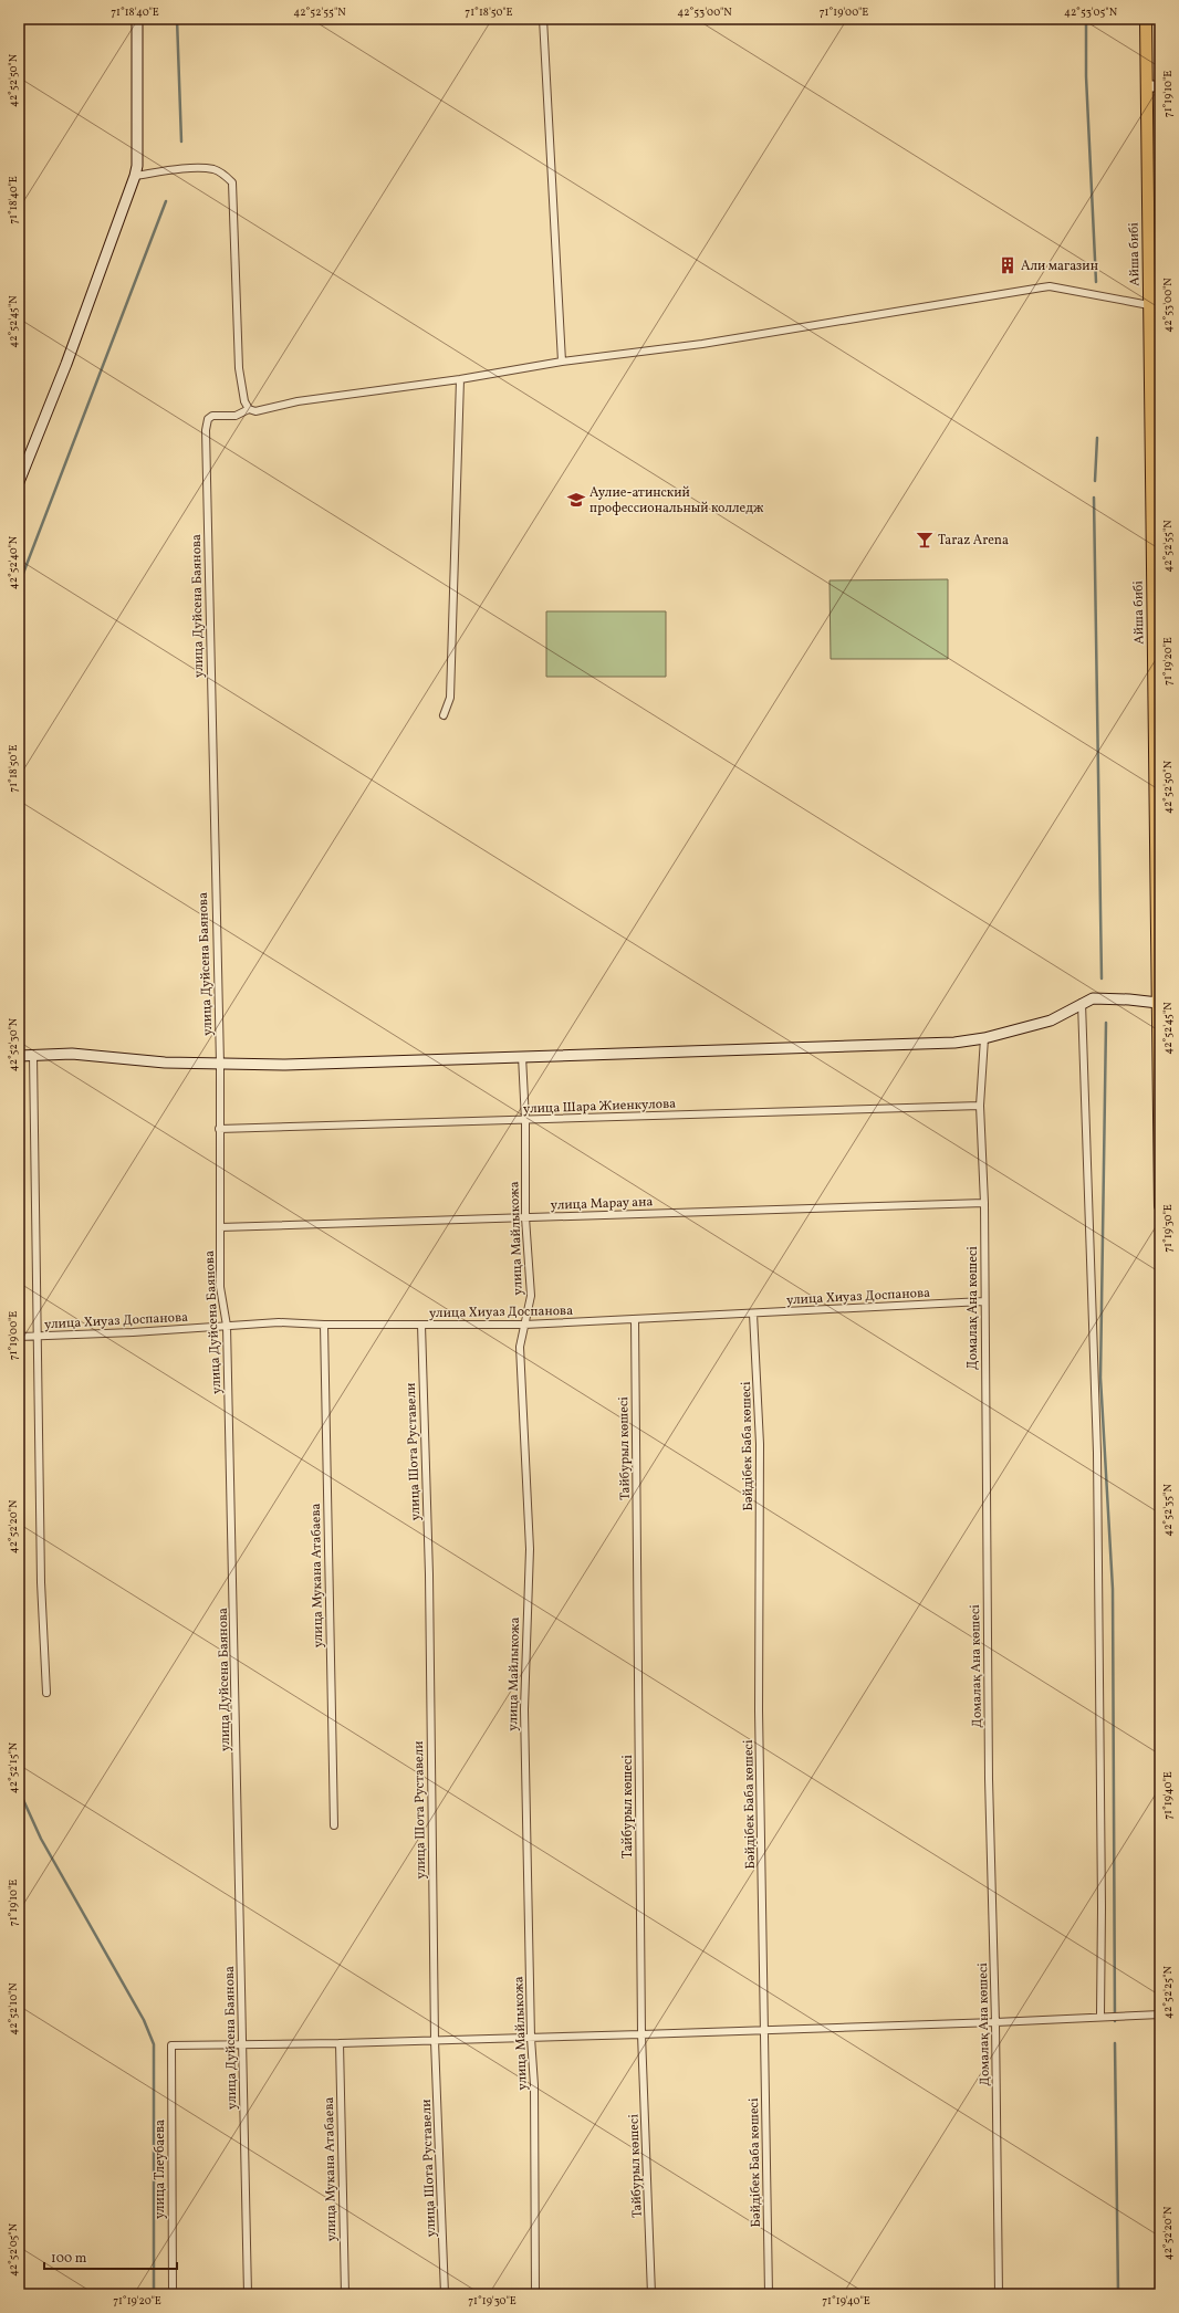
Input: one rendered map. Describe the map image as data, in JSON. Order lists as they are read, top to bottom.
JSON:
{
  "streets": {
    "main road": ["Айша бибі"],
    "street": [
      "улица Дуйсена Баянова",
      "улица Шара Жиенкулова",
      "улица Марау ана",
      "улица Майлыкожа",
      "улица Хиуаз Доспанова",
      "Домалақ Ана көшесі",
      "Бәйдібек Баба көшесі",
      "Тайбурыл көшесі",
      "улица Шота Руставели",
      "улица Мукана Атабаева",
      "улица Тлеубаева"
    ]
  },
  "crossings": [
    ["улица Дуйсена Баянова", "улица Шара Жиенкулова"],
    ["улица Дуйсена Баянова", "улица Марау ана"],
    ["улица Дуйсена Баянова", "улица Хиуаз Доспанова"],
    ["улица Дуйсена Баянова", "улица Тлеубаева"],
    ["улица Шара Жиенкулова", "улица Майлыкожа"],
    ["улица Шара Жиенкулова", "Домалақ Ана көшесі"],
    ["улица Марау ана", "улица Майлыкожа"],
    ["улица Марау ана", "Домалақ Ана көшесі"],
    ["улица Майлыкожа", "улица Хиуаз Доспанова"],
    ["улица Хиуаз Доспанова", "Домалақ Ана көшесі"],
    ["улица Хиуаз Доспанова", "Бәйдібек Баба көшесі"],
    ["улица Хиуаз Доспанова", "Тайбурыл көшесі"],
    ["улица Хиуаз Доспанова", "улица Шота Руставели"],
    ["улица Хиуаз Доспанова", "улица Мукана Атабаева"]
  ],
  "places": {
    "building": ["Али магазин"],
    "school or university": ["Аулие-атинский профессиональный колледж"],
    "bar": ["Taraz Arena"]
  },
  "scale_bar": "100 m",
  "coordinates": [
    "71°18'40\"E",
    "42°52'55\"N",
    "71°18'50\"E",
    "42°53'00\"N",
    "71°19'00\"E",
    "42°53'05\"N",
    "42°52'50\"N",
    "71°19'10\"E",
    "42°52'45\"N",
    "42°52'40\"N",
    "71°19'20\"E",
    "42°52'30\"N",
    "71°19'30\"E",
    "42°52'35\"N",
    "42°52'20\"N",
    "42°52'15\"N",
    "71°19'40\"E",
    "42°52'25\"N",
    "42°52'10\"N",
    "42°52'05\"N"
  ]
}
